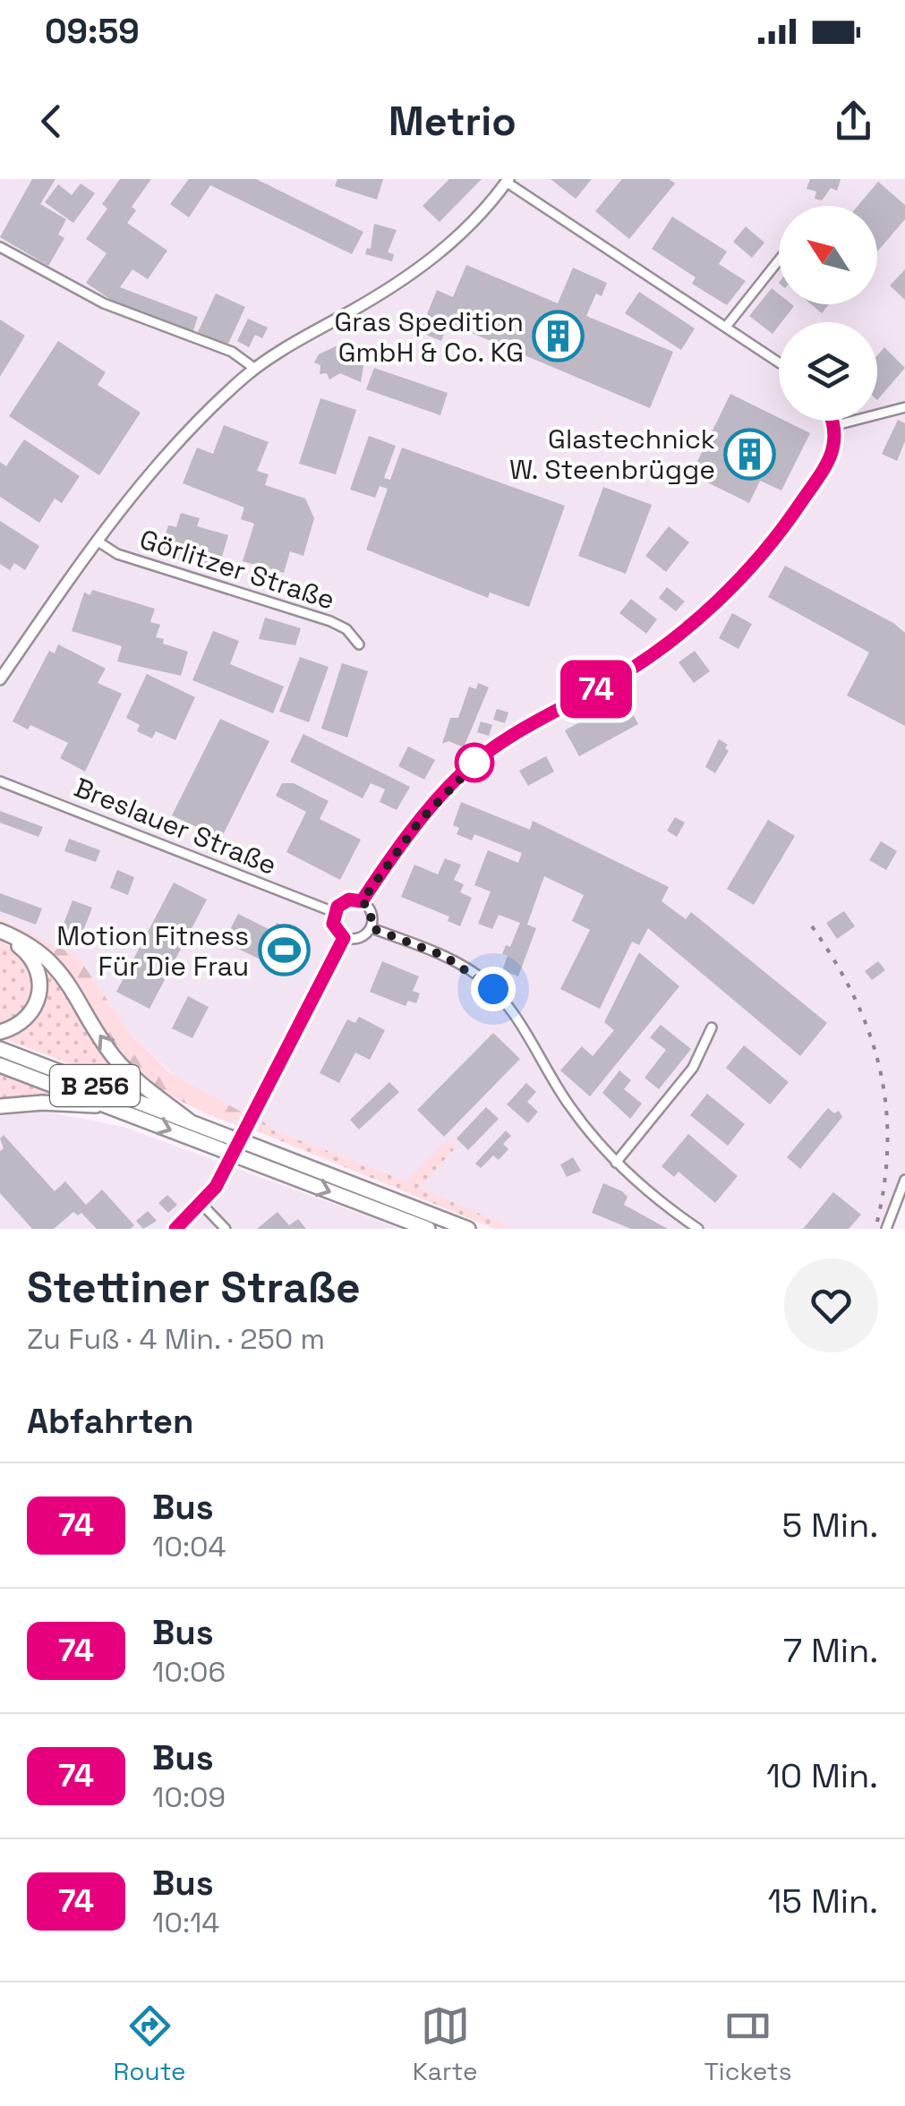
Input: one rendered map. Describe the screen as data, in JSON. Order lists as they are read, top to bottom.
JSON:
{
  "streets": {
    "highway": ["B 256"],
    "street": ["Görlitzer Straße", "Breslauer Straße"]
  },
  "places": {
    "building": ["Gras Spedition GmbH & Co. KG", "Glastechnick W. Steenbrügge"],
    "sports": ["Motion Fitness Für Die Frau"]
  },
  "lines": ["bus line 74"],
  "north": "top left",
  "page": {
    "status": "09:59",
    "header": "Metrio",
    "on_map": "74",
    "heading": [
      ["Stettiner Straße", "Zu Fuß · 4 Min. · 250 m"],
      "Abfahrten"
    ],
    "list": [
      {
        "mark": "74",
        "name": "Bus",
        "note": "10:04",
        "value": "5 Min."
      },
      {
        "mark": "74",
        "name": "Bus",
        "note": "10:06",
        "value": "7 Min."
      },
      {
        "mark": "74",
        "name": "Bus",
        "note": "10:09",
        "value": "10 Min."
      },
      {
        "mark": "74",
        "name": "Bus",
        "note": "10:14",
        "value": "15 Min."
      }
    ],
    "tabs": ["Route", "Karte", "Tickets"]
  }
}
